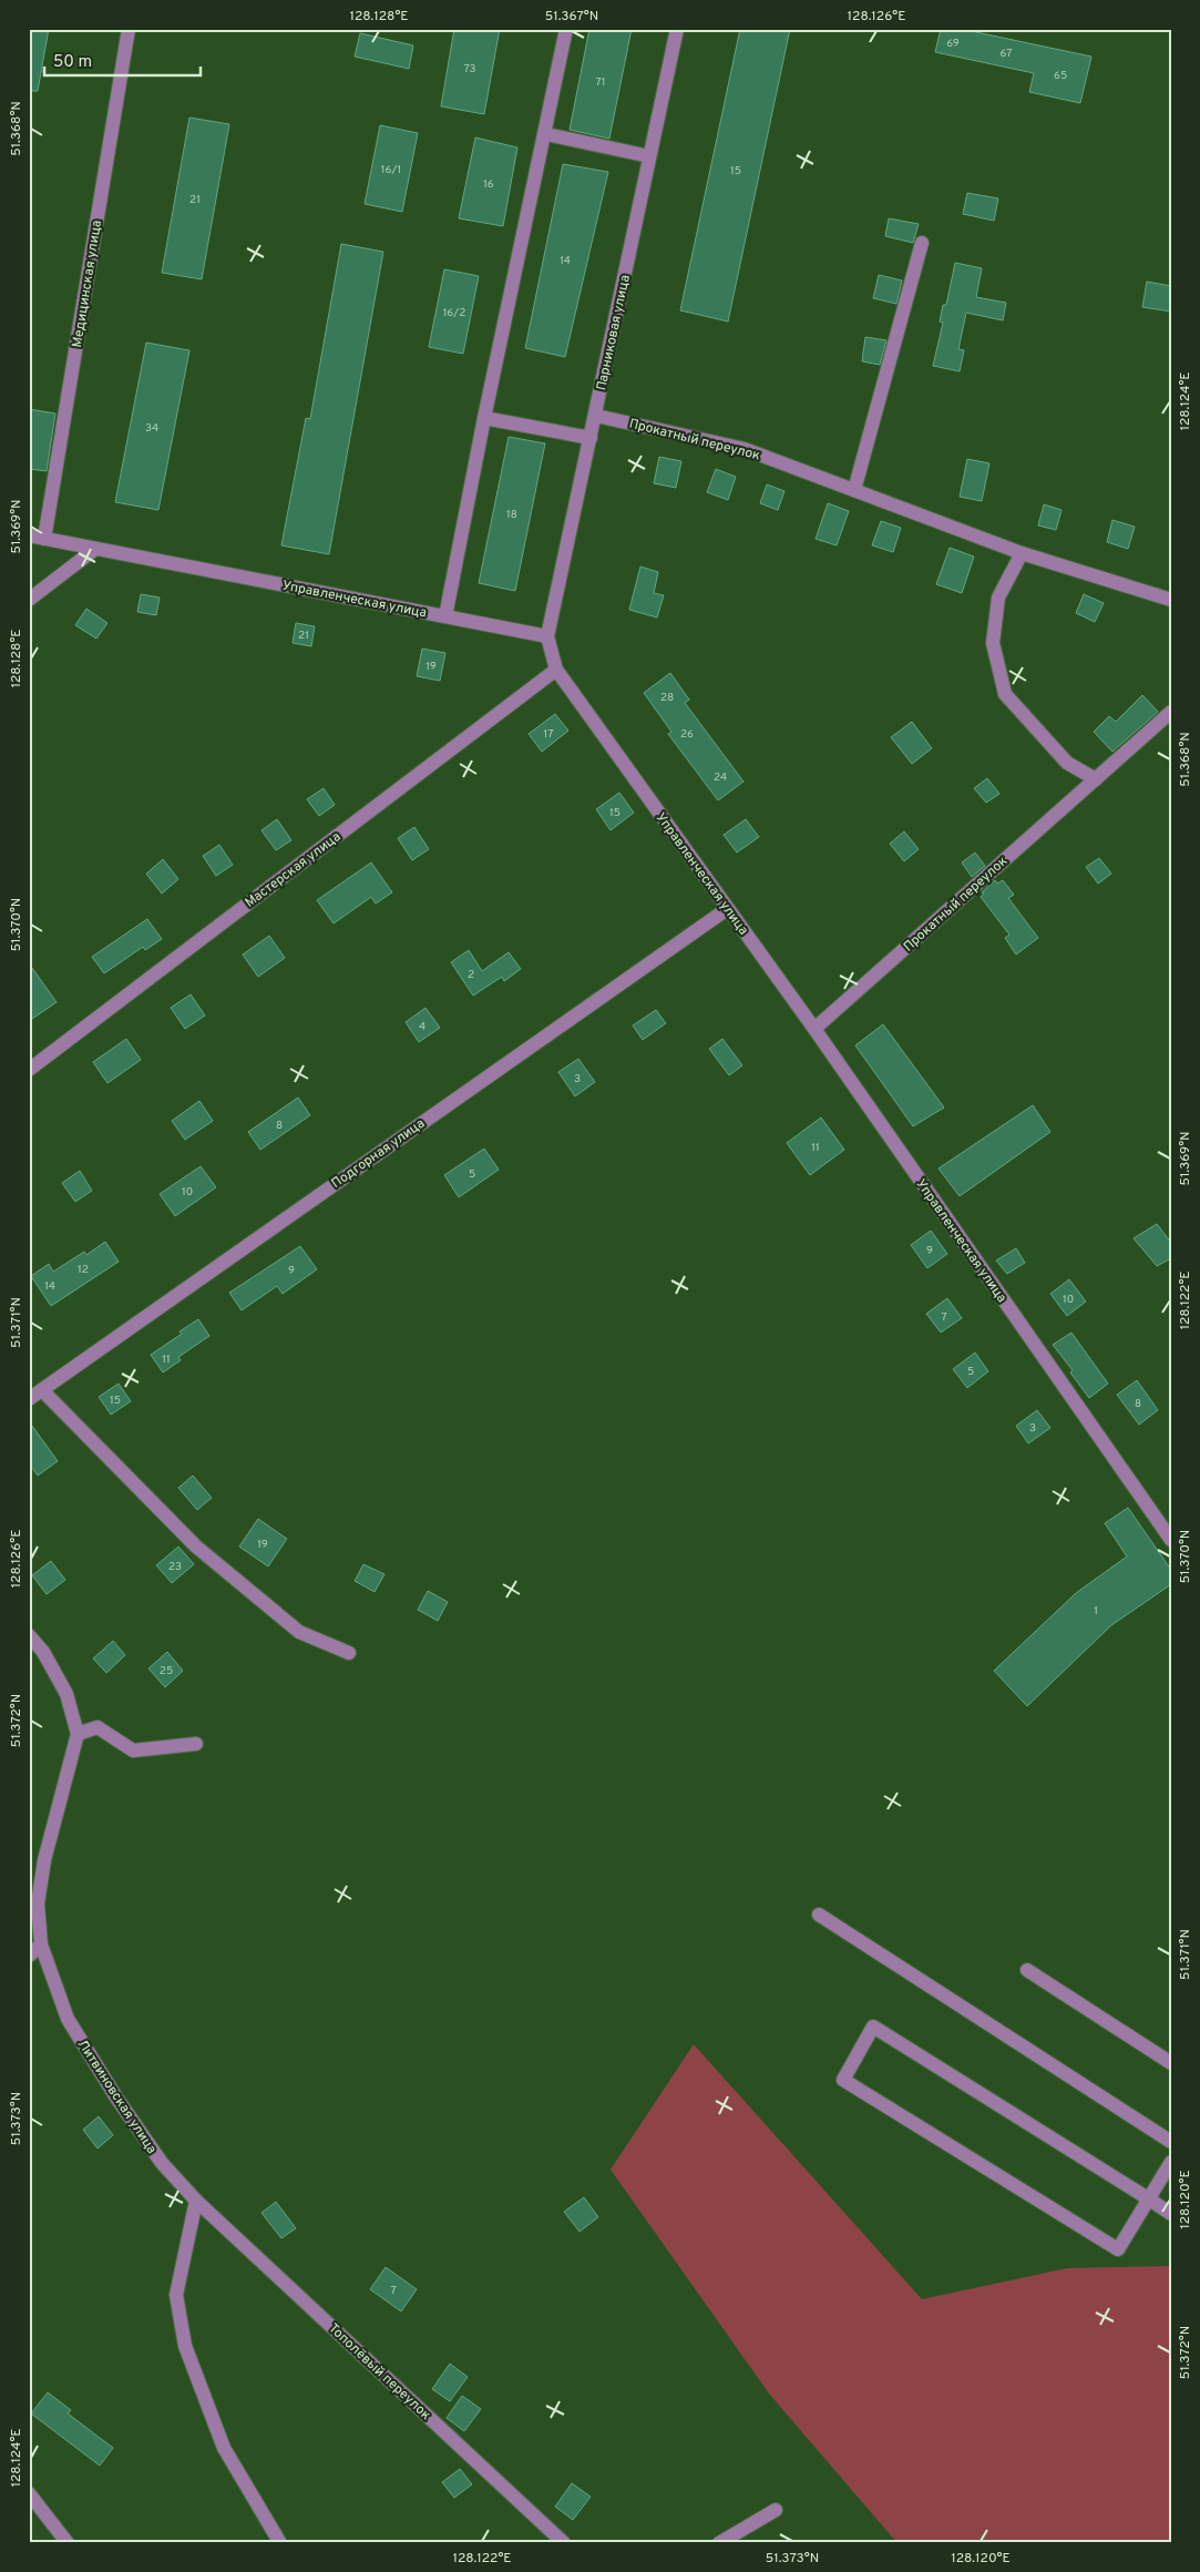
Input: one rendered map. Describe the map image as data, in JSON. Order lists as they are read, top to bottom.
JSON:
{
  "streets": {
    "street": [
      "Медицинская улица",
      "Парниковая улица",
      "Прокатный переулок",
      "Управленческая улица",
      "Мастерская улица",
      "Подгорная улица",
      "Литвиновская улица",
      "Тополёвый переулок"
    ]
  },
  "crossings": [
    ["Медицинская улица", "Управленческая улица"],
    ["Парниковая улица", "Прокатный переулок"],
    ["Парниковая улица", "Управленческая улица"],
    ["Прокатный переулок", "Управленческая улица"],
    ["Управленческая улица", "Мастерская улица"],
    ["Управленческая улица", "Подгорная улица"],
    ["Литвиновская улица", "Тополёвый переулок"]
  ],
  "house_numbers": [
    "69",
    "67",
    "73",
    "65",
    "71",
    "16/1",
    "15",
    "16",
    "21",
    "14",
    "16/2",
    "34",
    "18",
    "21",
    "19",
    "28",
    "17",
    "26",
    "24",
    "15",
    "2",
    "4",
    "3",
    "8",
    "11",
    "5",
    "10",
    "9",
    "12",
    "9",
    "14",
    "10",
    "7",
    "11",
    "5",
    "15",
    "8",
    "3",
    "19",
    "23",
    "1",
    "25",
    "7"
  ],
  "scale_bar": "50 m",
  "coordinates": [
    "128.128°E",
    "51.367°N",
    "128.126°E",
    "51.368°N",
    "128.124°E",
    "51.369°N",
    "51.370°N",
    "128.122°E",
    "51.371°N",
    "51.372°N",
    "51.373°N",
    "128.120°E"
  ]
}
